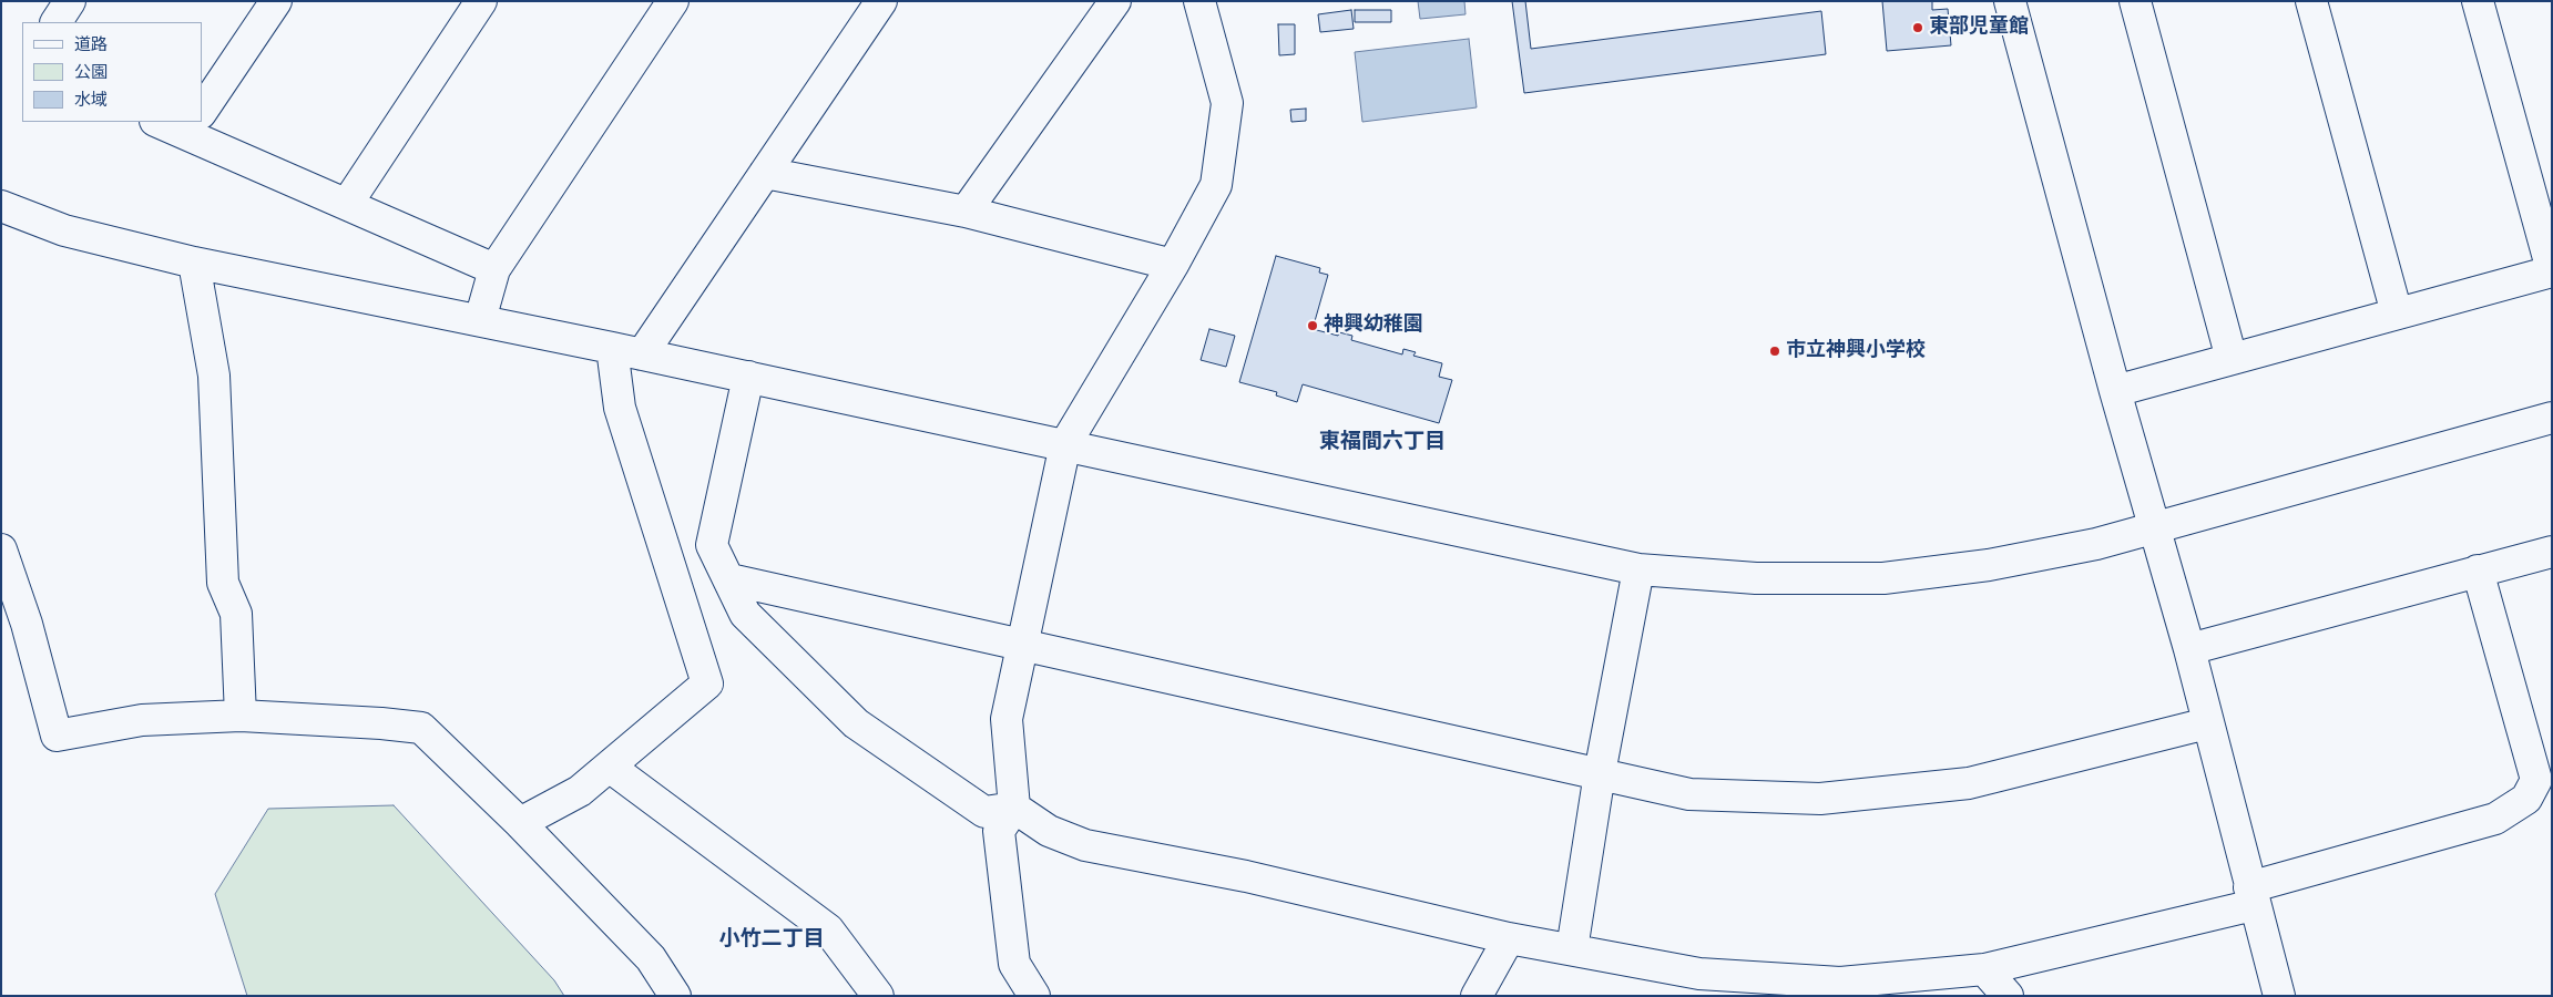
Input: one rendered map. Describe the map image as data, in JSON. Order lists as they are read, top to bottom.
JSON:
{
  "districts": ["東福間六丁目", "小竹二丁目"],
  "places": ["東部児童館", "神興幼稚園", "市立神興小学校"],
  "legend": ["道路", "公園", "水域"]
}
